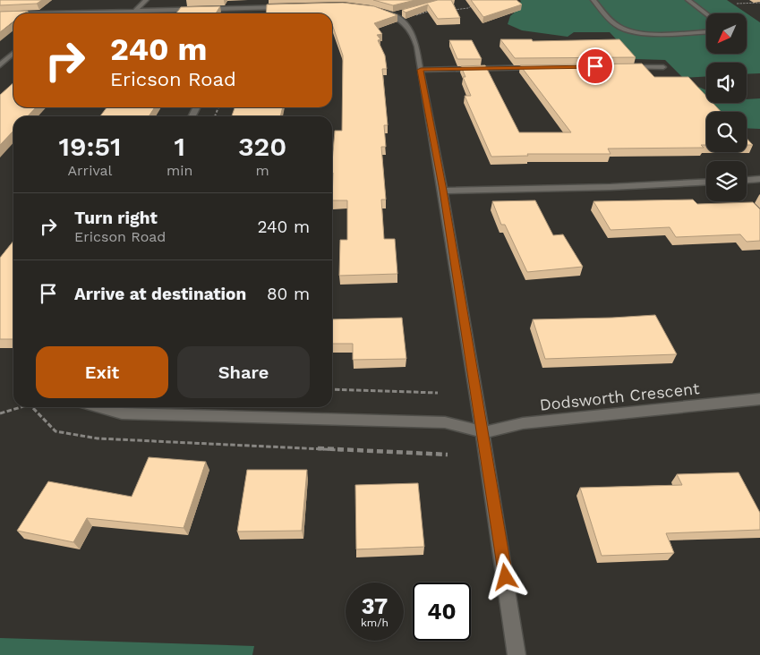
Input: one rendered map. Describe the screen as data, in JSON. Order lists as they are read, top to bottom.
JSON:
{
  "streets": {
    "street": ["Dodsworth Crescent"]
  },
  "north": "bottom left",
  "page": {
    "turn": ["240 m", "Ericson Road"],
    "eta": [
      "19:51",
      "Arrival",
      "1",
      "min",
      "320",
      "m"
    ],
    "list": [
      {
        "name": "Turn right",
        "note": "Ericson Road",
        "value": "240 m"
      },
      {
        "name": "Arrive at destination",
        "value": "80 m"
      }
    ],
    "buttons": ["Exit", "Share"],
    "speed": "37 km/h",
    "limit": "40"
  }
}
